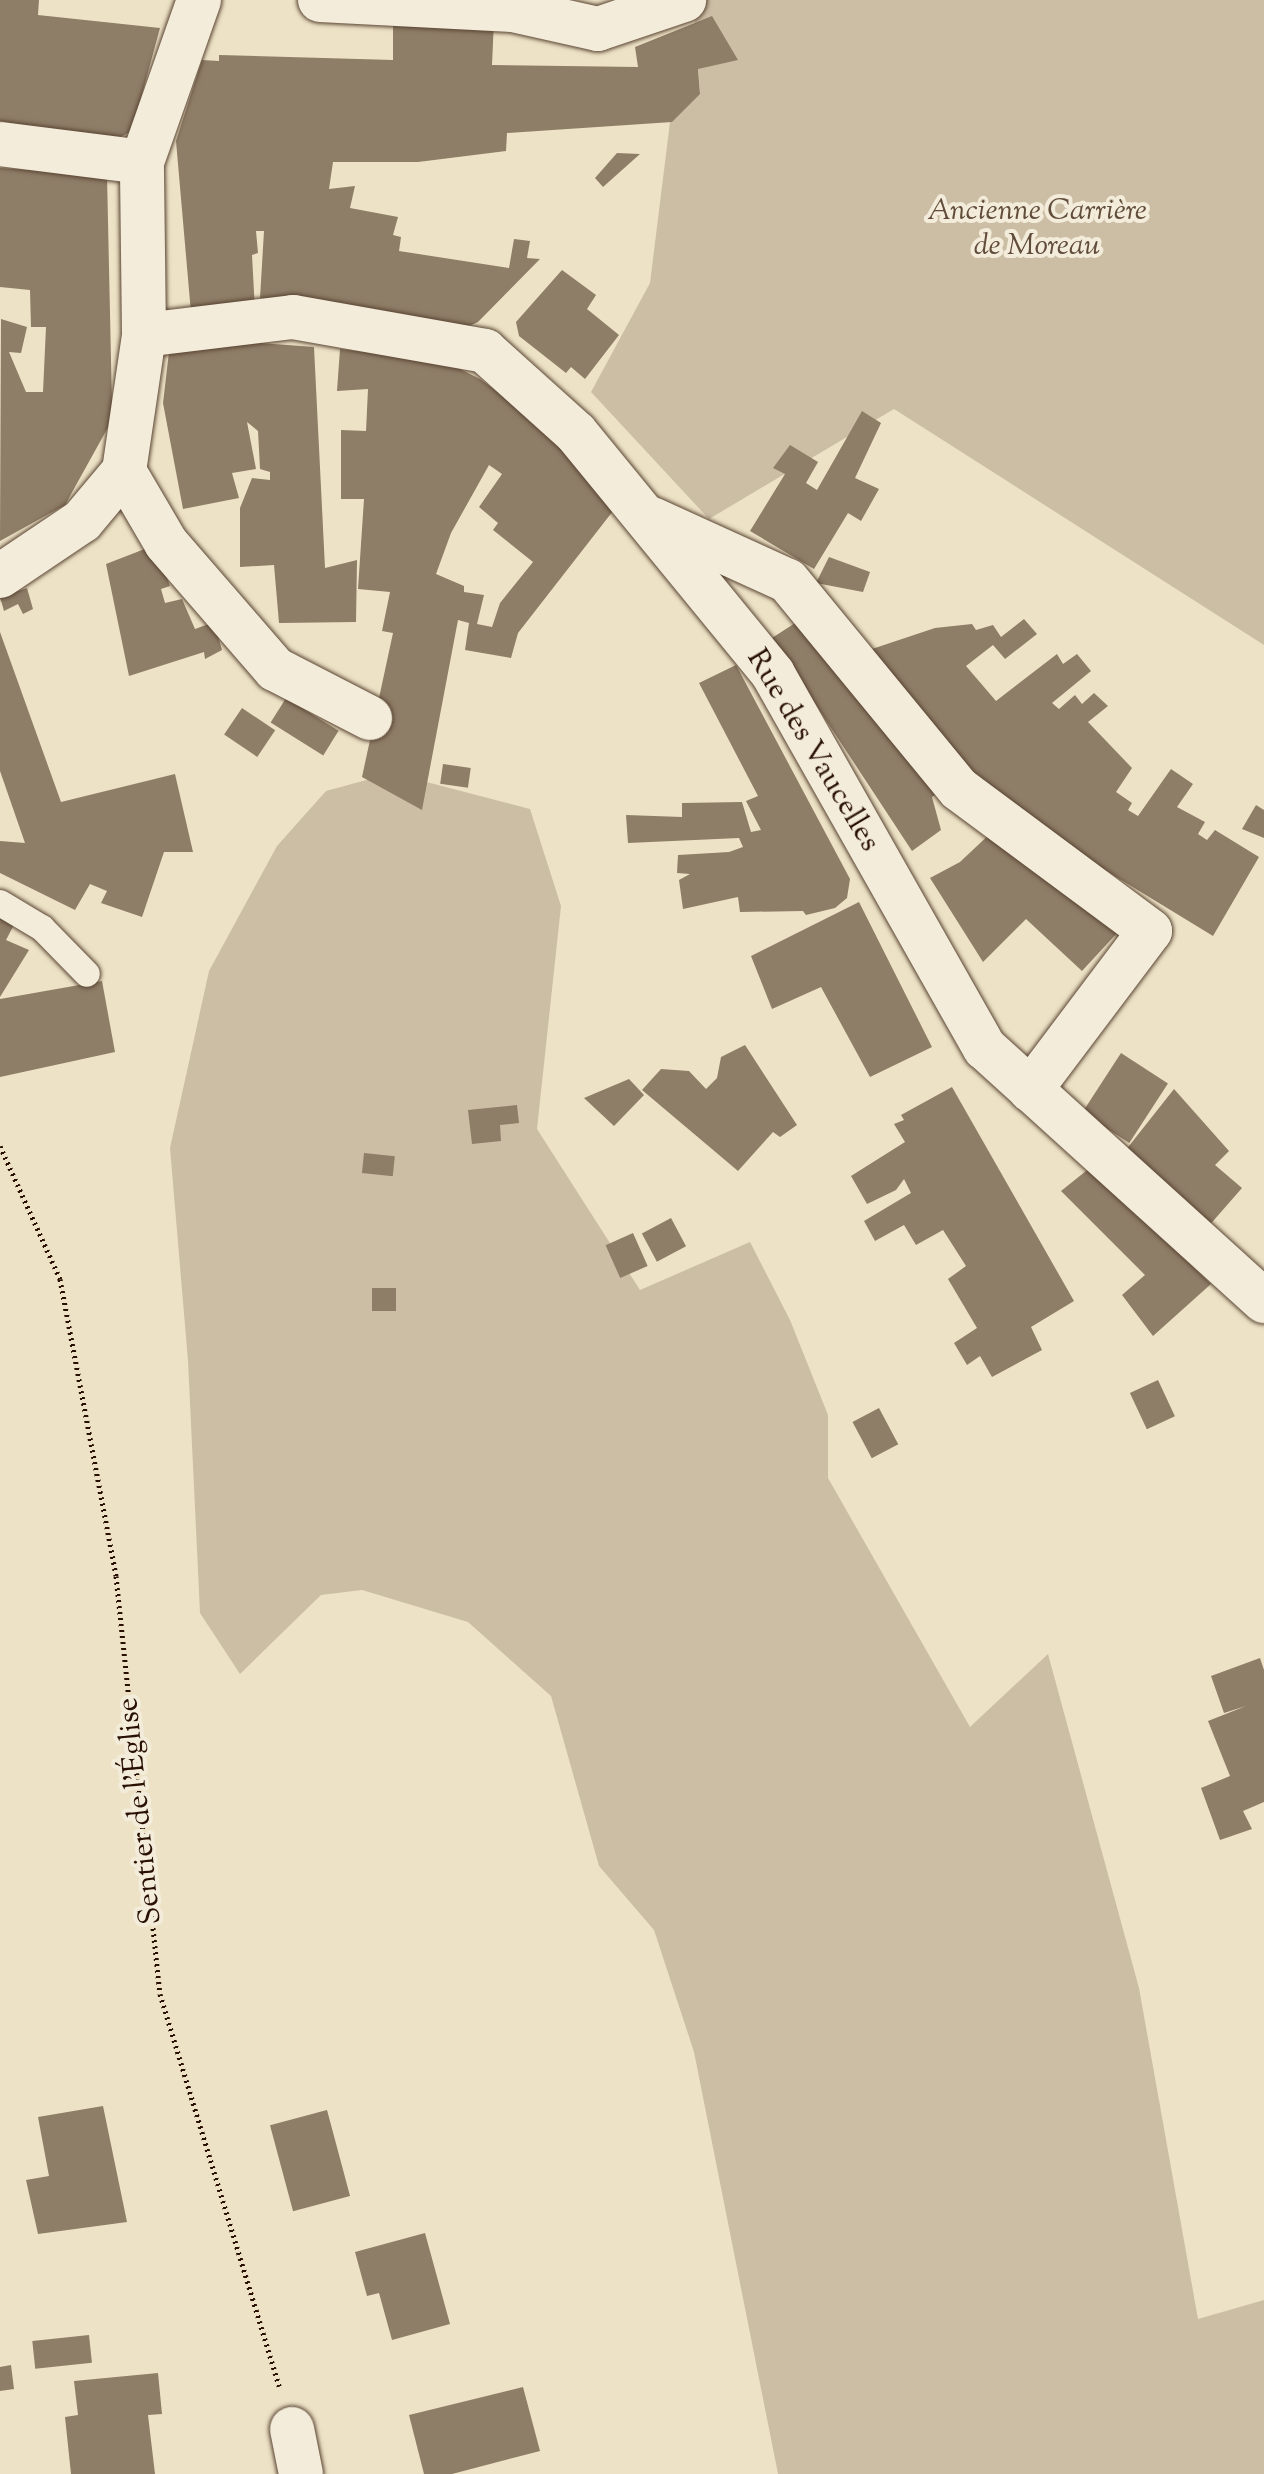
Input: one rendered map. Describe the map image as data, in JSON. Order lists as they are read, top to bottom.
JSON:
{
  "streets": {
    "street": ["Rue des Vaucelles"],
    "path": ["Sentier de l'Église"]
  },
  "parks": ["Ancienne Carrière de Moreau"]
}
